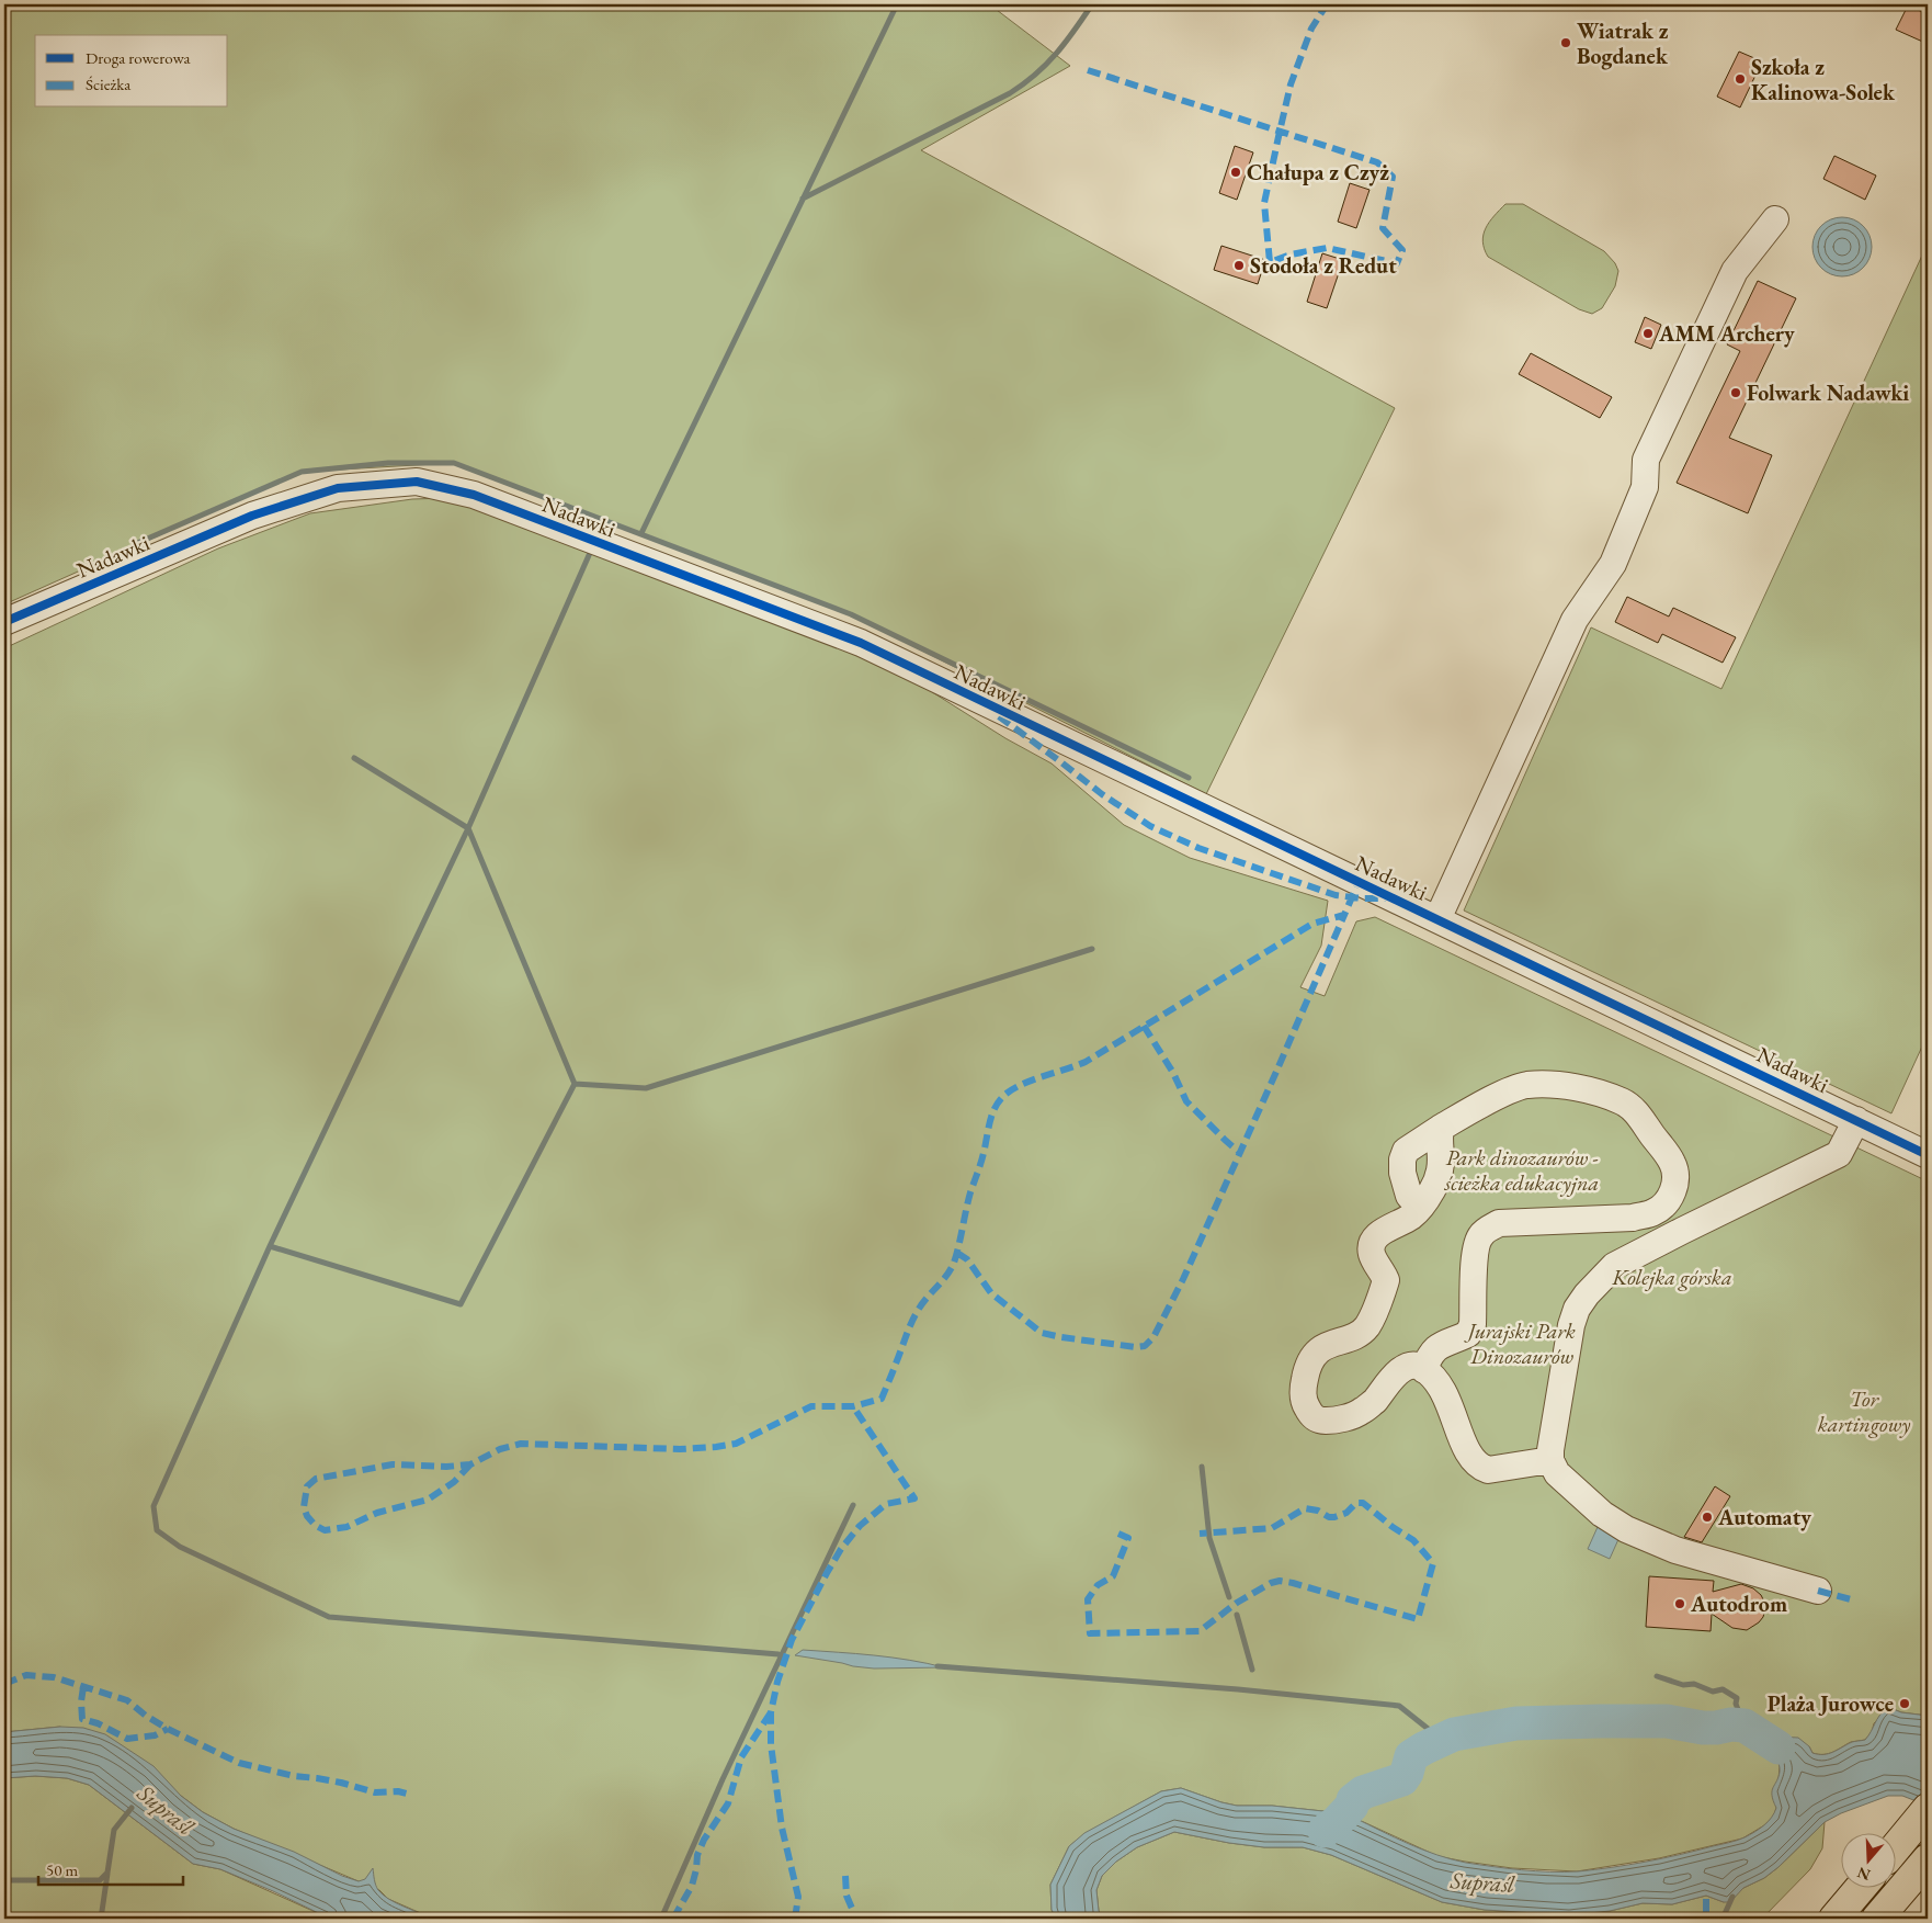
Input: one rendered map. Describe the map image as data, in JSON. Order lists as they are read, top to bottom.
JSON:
{
  "streets": {
    "street": ["Nadawki"]
  },
  "water": ["Supraśl"],
  "parks": [
    "Park dinozaurów - ścieżka edukacyjna",
    "Kolejka górska",
    "Jurajski Park Dinozaurów",
    "Tor kartingowy"
  ],
  "places": [
    "Wiatrak z Bogdanek",
    "Szkoła z Kalinowa-Solek",
    "Chałupa z Czyż",
    "Stodoła z Redut",
    "AMM Archery",
    "Folwark Nadawki",
    "Automaty",
    "Autodrom",
    "Plaża Jurowce"
  ],
  "legend": ["Droga rowerowa", "Ścieżka"],
  "scale_bar": "50 m",
  "north": "bottom"
}
